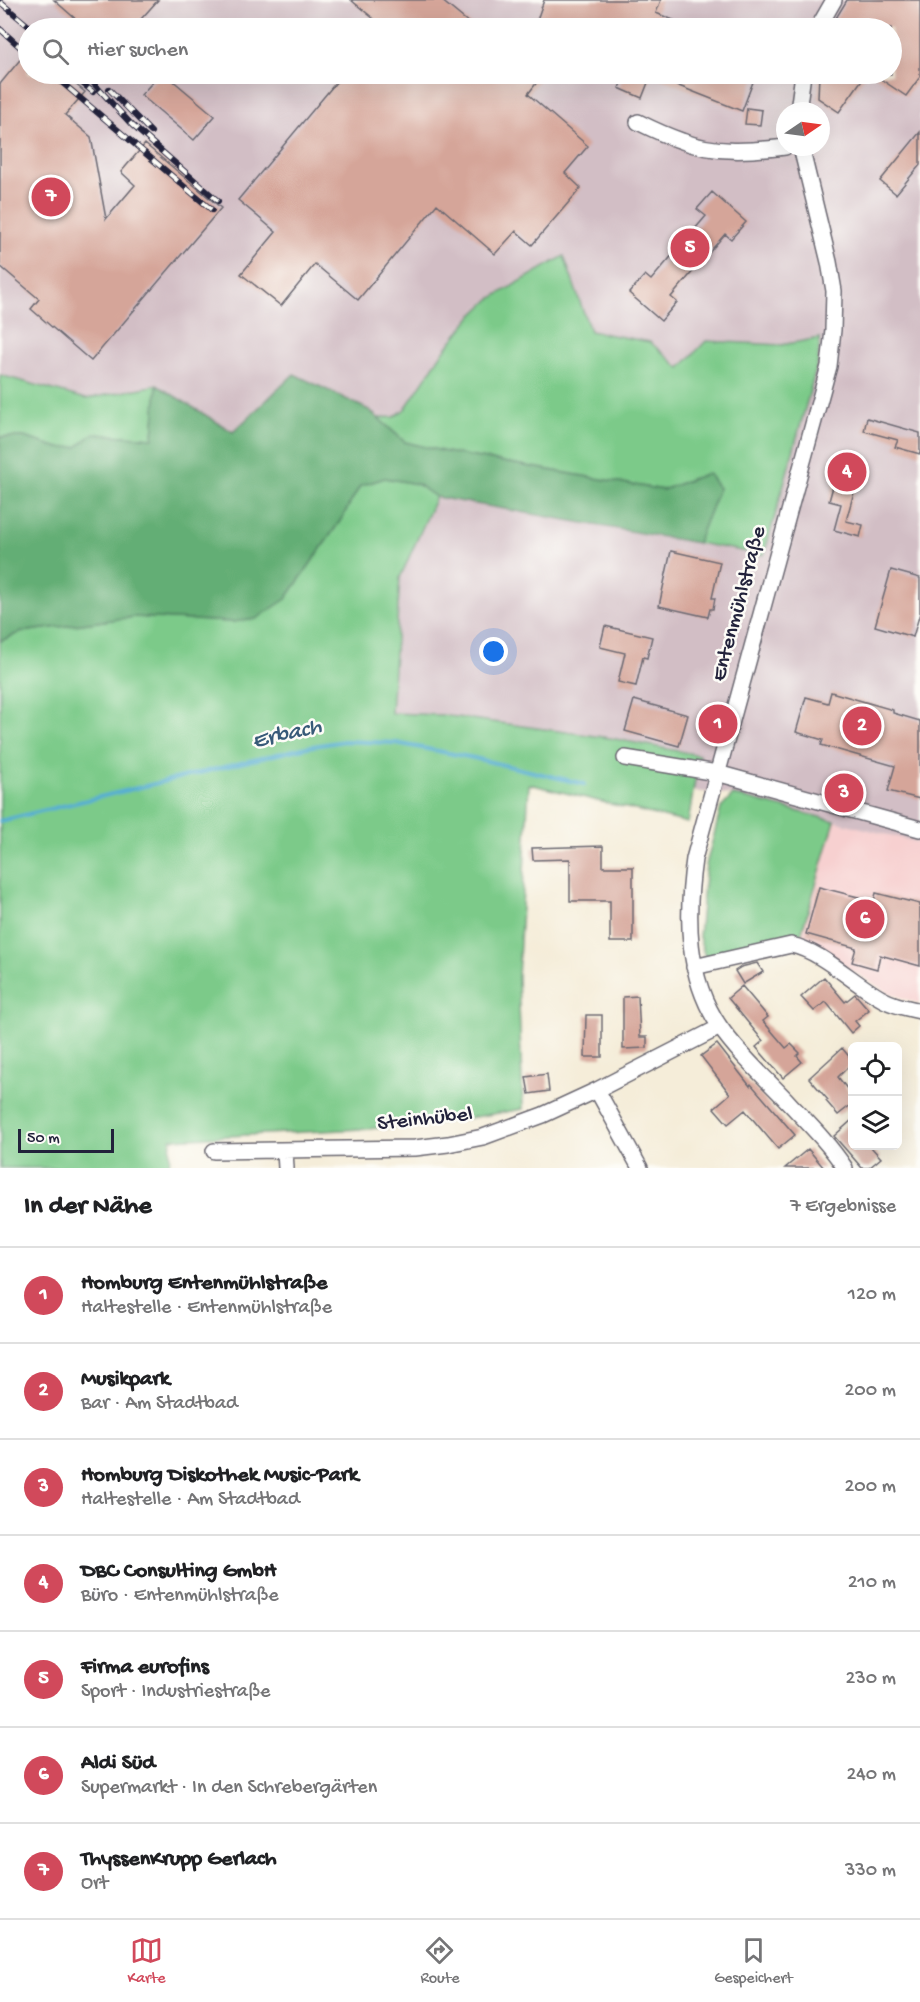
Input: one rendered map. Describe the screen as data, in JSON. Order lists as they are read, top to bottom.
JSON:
{
  "streets": {
    "street": ["Entenmühlstraße", "Steinhübel"]
  },
  "crossings": [
    ["Entenmühlstraße", "Steinhübel"]
  ],
  "water": ["Erbach"],
  "scale_bar": "50 m",
  "north": "right",
  "page": {
    "search": "Hier suchen",
    "pins": [
      "7",
      "5",
      "4",
      "1",
      "2",
      "3",
      "6"
    ],
    "scale": "50 m",
    "heading": ["In der Nähe", "7 Ergebnisse"],
    "list": [
      {
        "mark": "1",
        "name": "Homburg Entenmühlstraße",
        "note": "Haltestelle · Entenmühlstraße",
        "value": "120 m"
      },
      {
        "mark": "2",
        "name": "Musikpark",
        "note": "Bar · Am Stadtbad",
        "value": "200 m"
      },
      {
        "mark": "3",
        "name": "Homburg Diskothek Music-Park",
        "note": "Haltestelle · Am Stadtbad",
        "value": "200 m"
      },
      {
        "mark": "4",
        "name": "DBC Consulting GmbH",
        "note": "Büro · Entenmühlstraße",
        "value": "210 m"
      },
      {
        "mark": "5",
        "name": "Firma eurofins",
        "note": "Sport · Industriestraße",
        "value": "230 m"
      },
      {
        "mark": "6",
        "name": "Aldi Süd",
        "note": "Supermarkt · In den Schrebergärten",
        "value": "240 m"
      },
      {
        "mark": "7",
        "name": "ThyssenKrupp Gerlach",
        "note": "Ort",
        "value": "330 m"
      }
    ],
    "nav": ["Karte", "Route", "Gespeichert"]
  }
}
